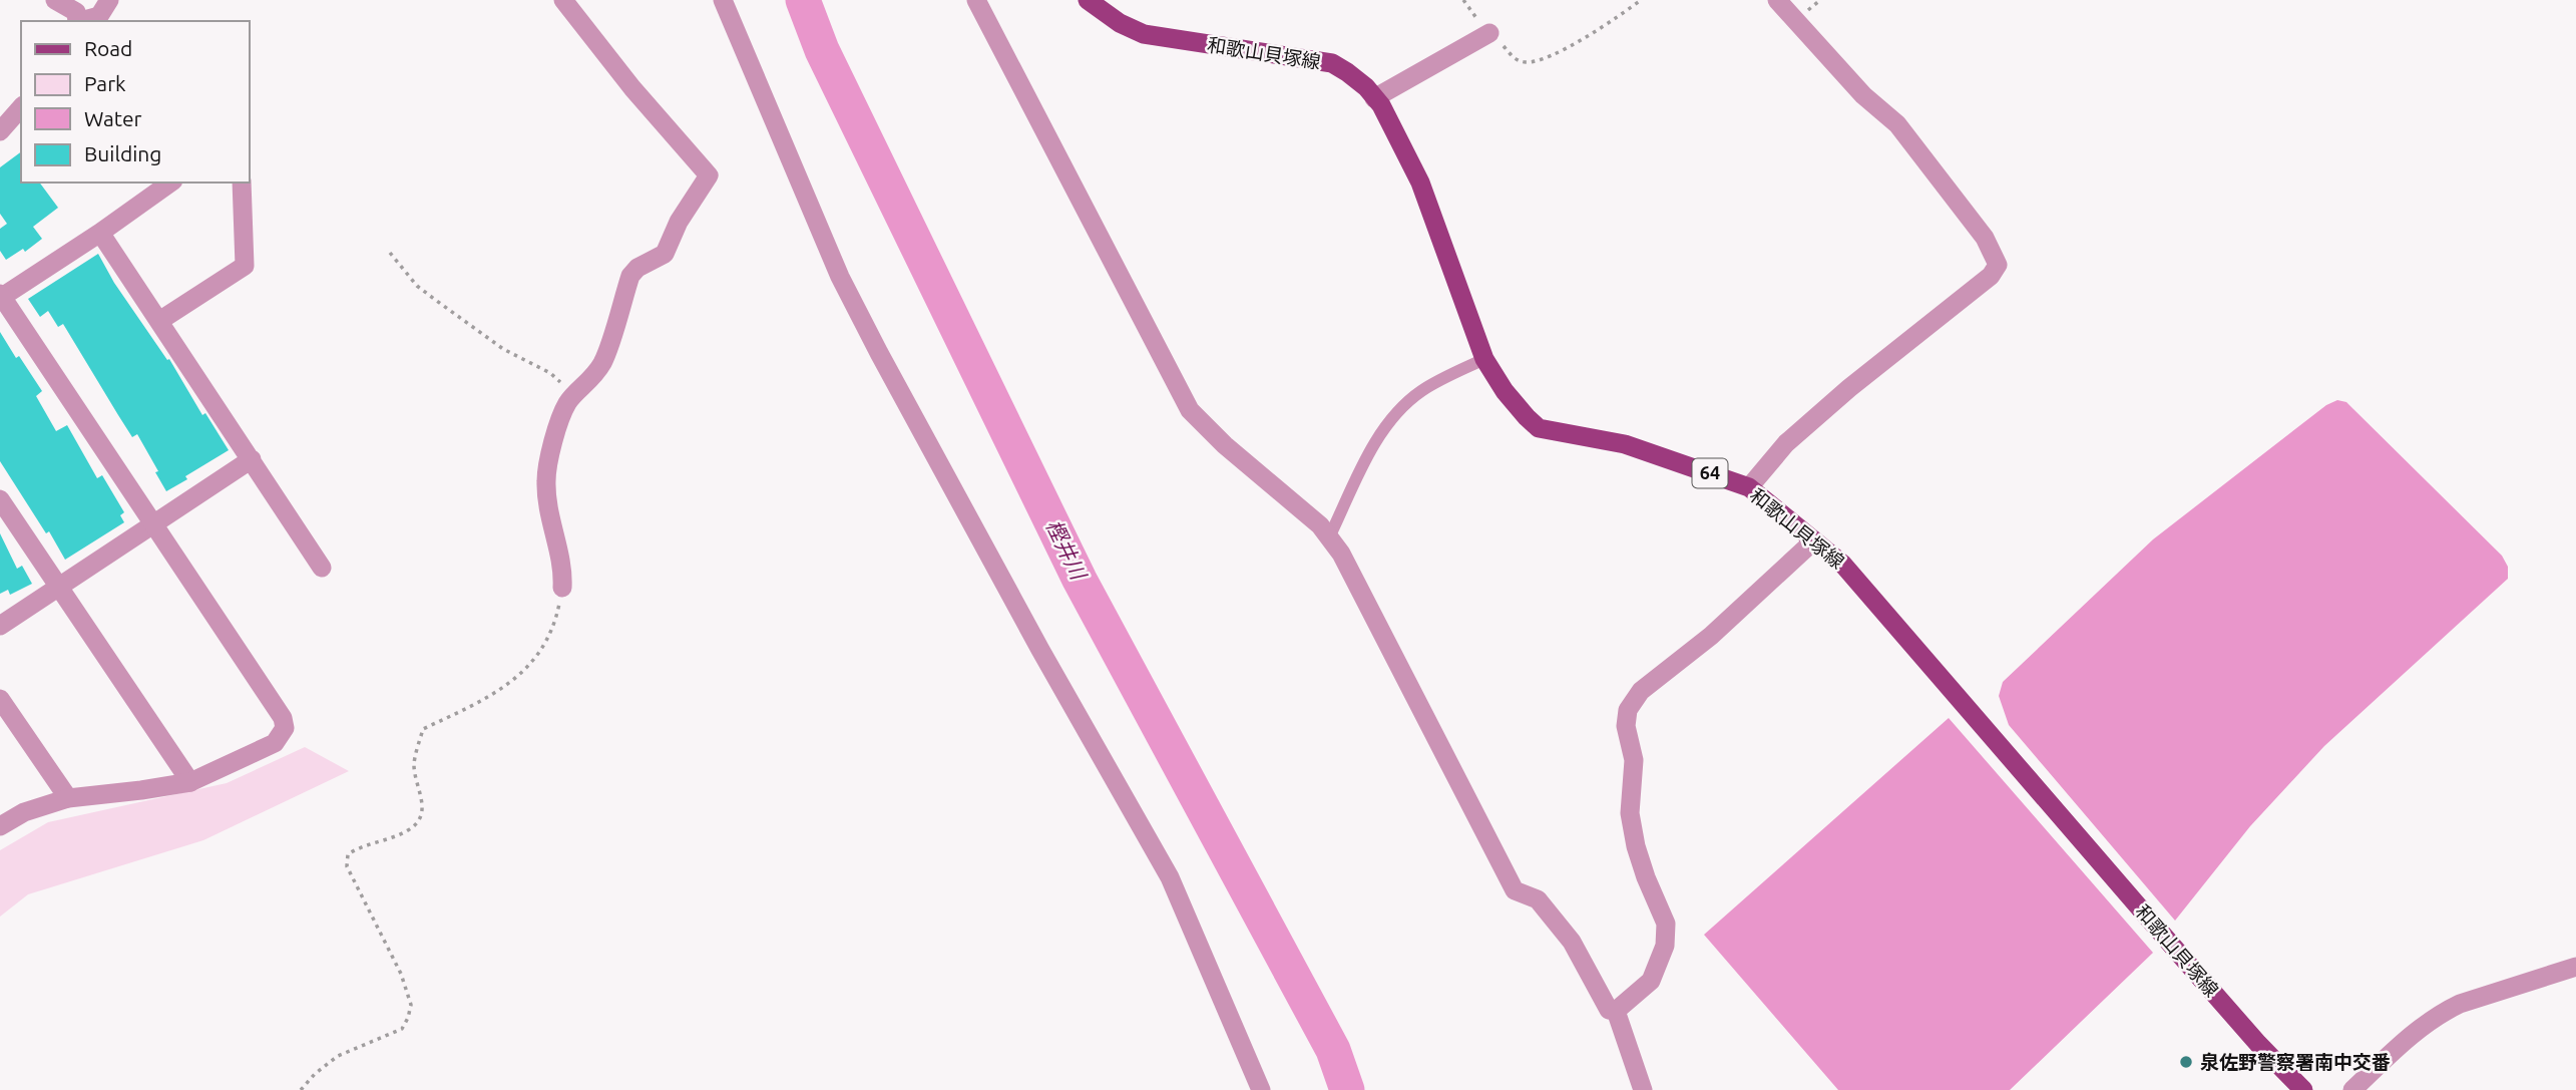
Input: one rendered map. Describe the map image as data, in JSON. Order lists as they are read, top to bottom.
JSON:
{
  "streets": {
    "main road": ["和歌山貝塚線", "64"]
  },
  "water": ["樫井川"],
  "places": ["泉佐野警察署南中交番"],
  "legend": [
    "Road",
    "Park",
    "Water",
    "Building"
  ]
}
